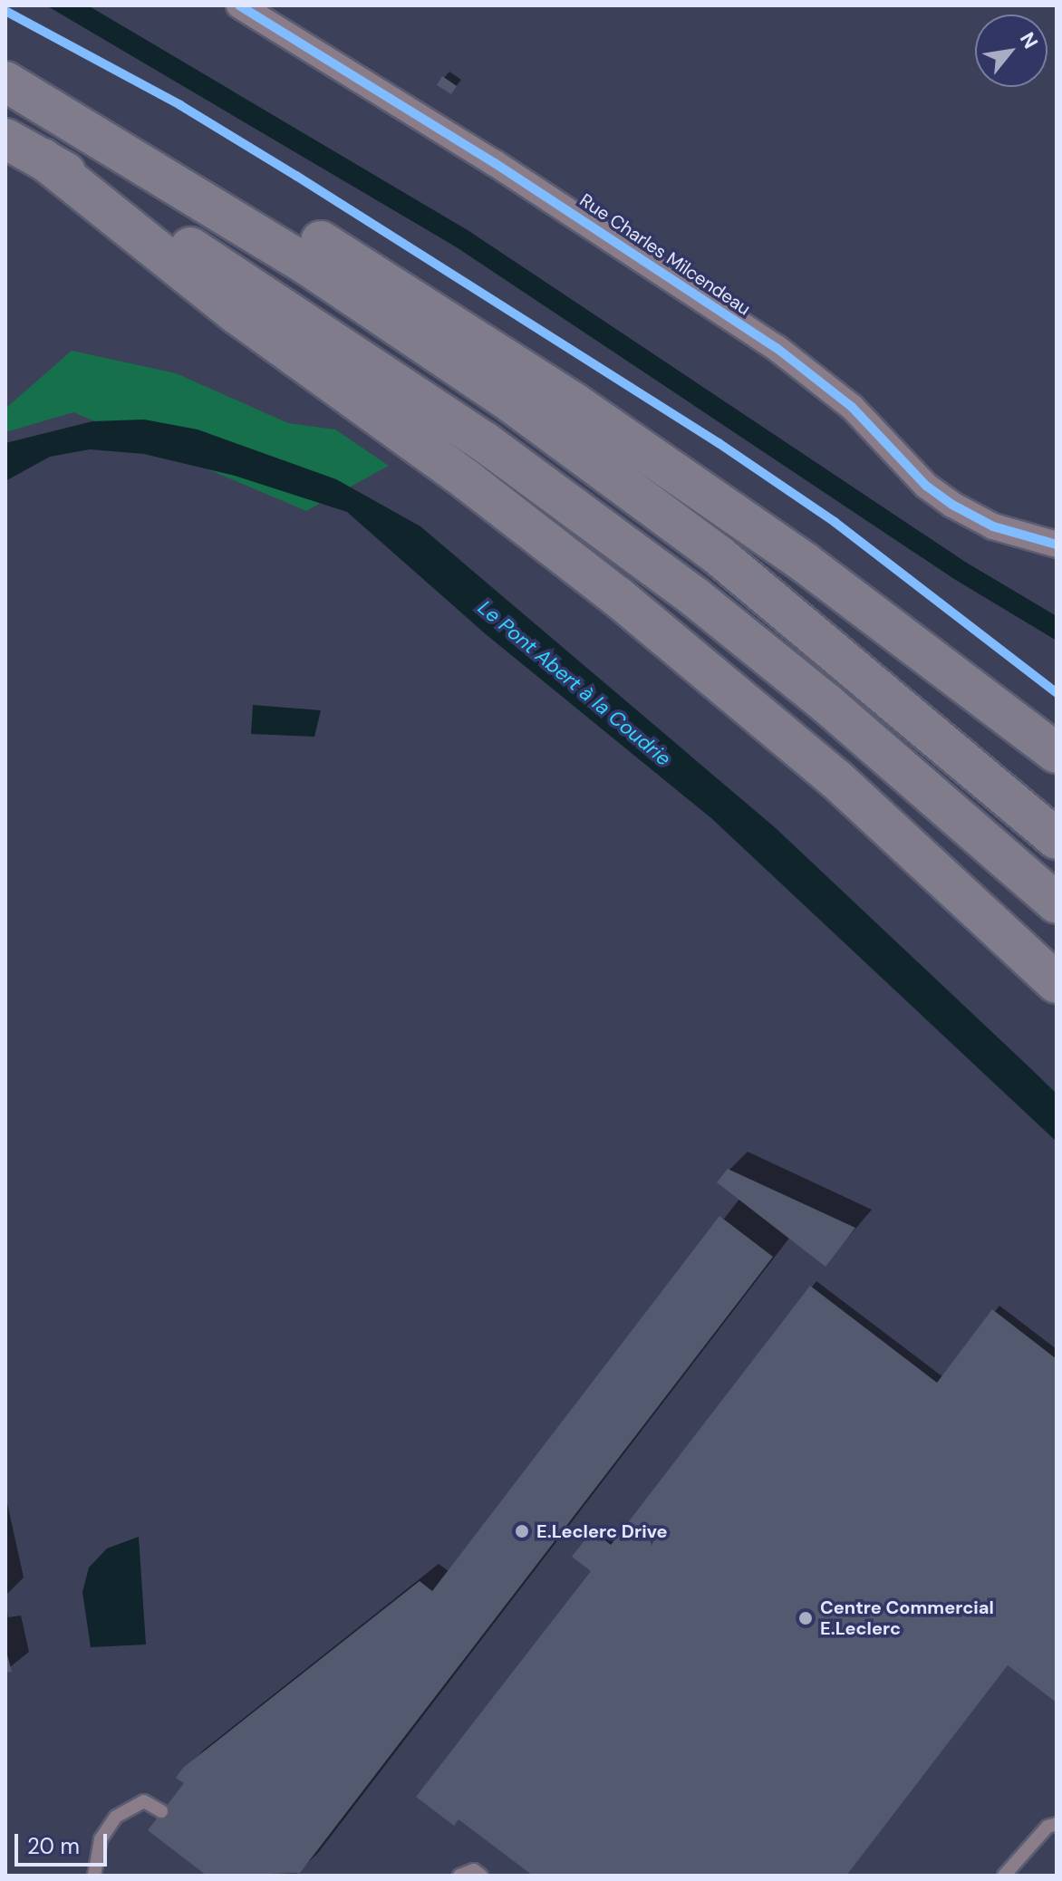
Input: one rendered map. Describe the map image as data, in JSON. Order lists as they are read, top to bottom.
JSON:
{
  "streets": {
    "street": ["Rue Charles Milcendeau"]
  },
  "water": ["Le Pont Abert à la Coudrie"],
  "places": ["E.Leclerc Drive", "Centre Commercial E.Leclerc"],
  "scale_bar": "20 m",
  "north": "top right"
}
